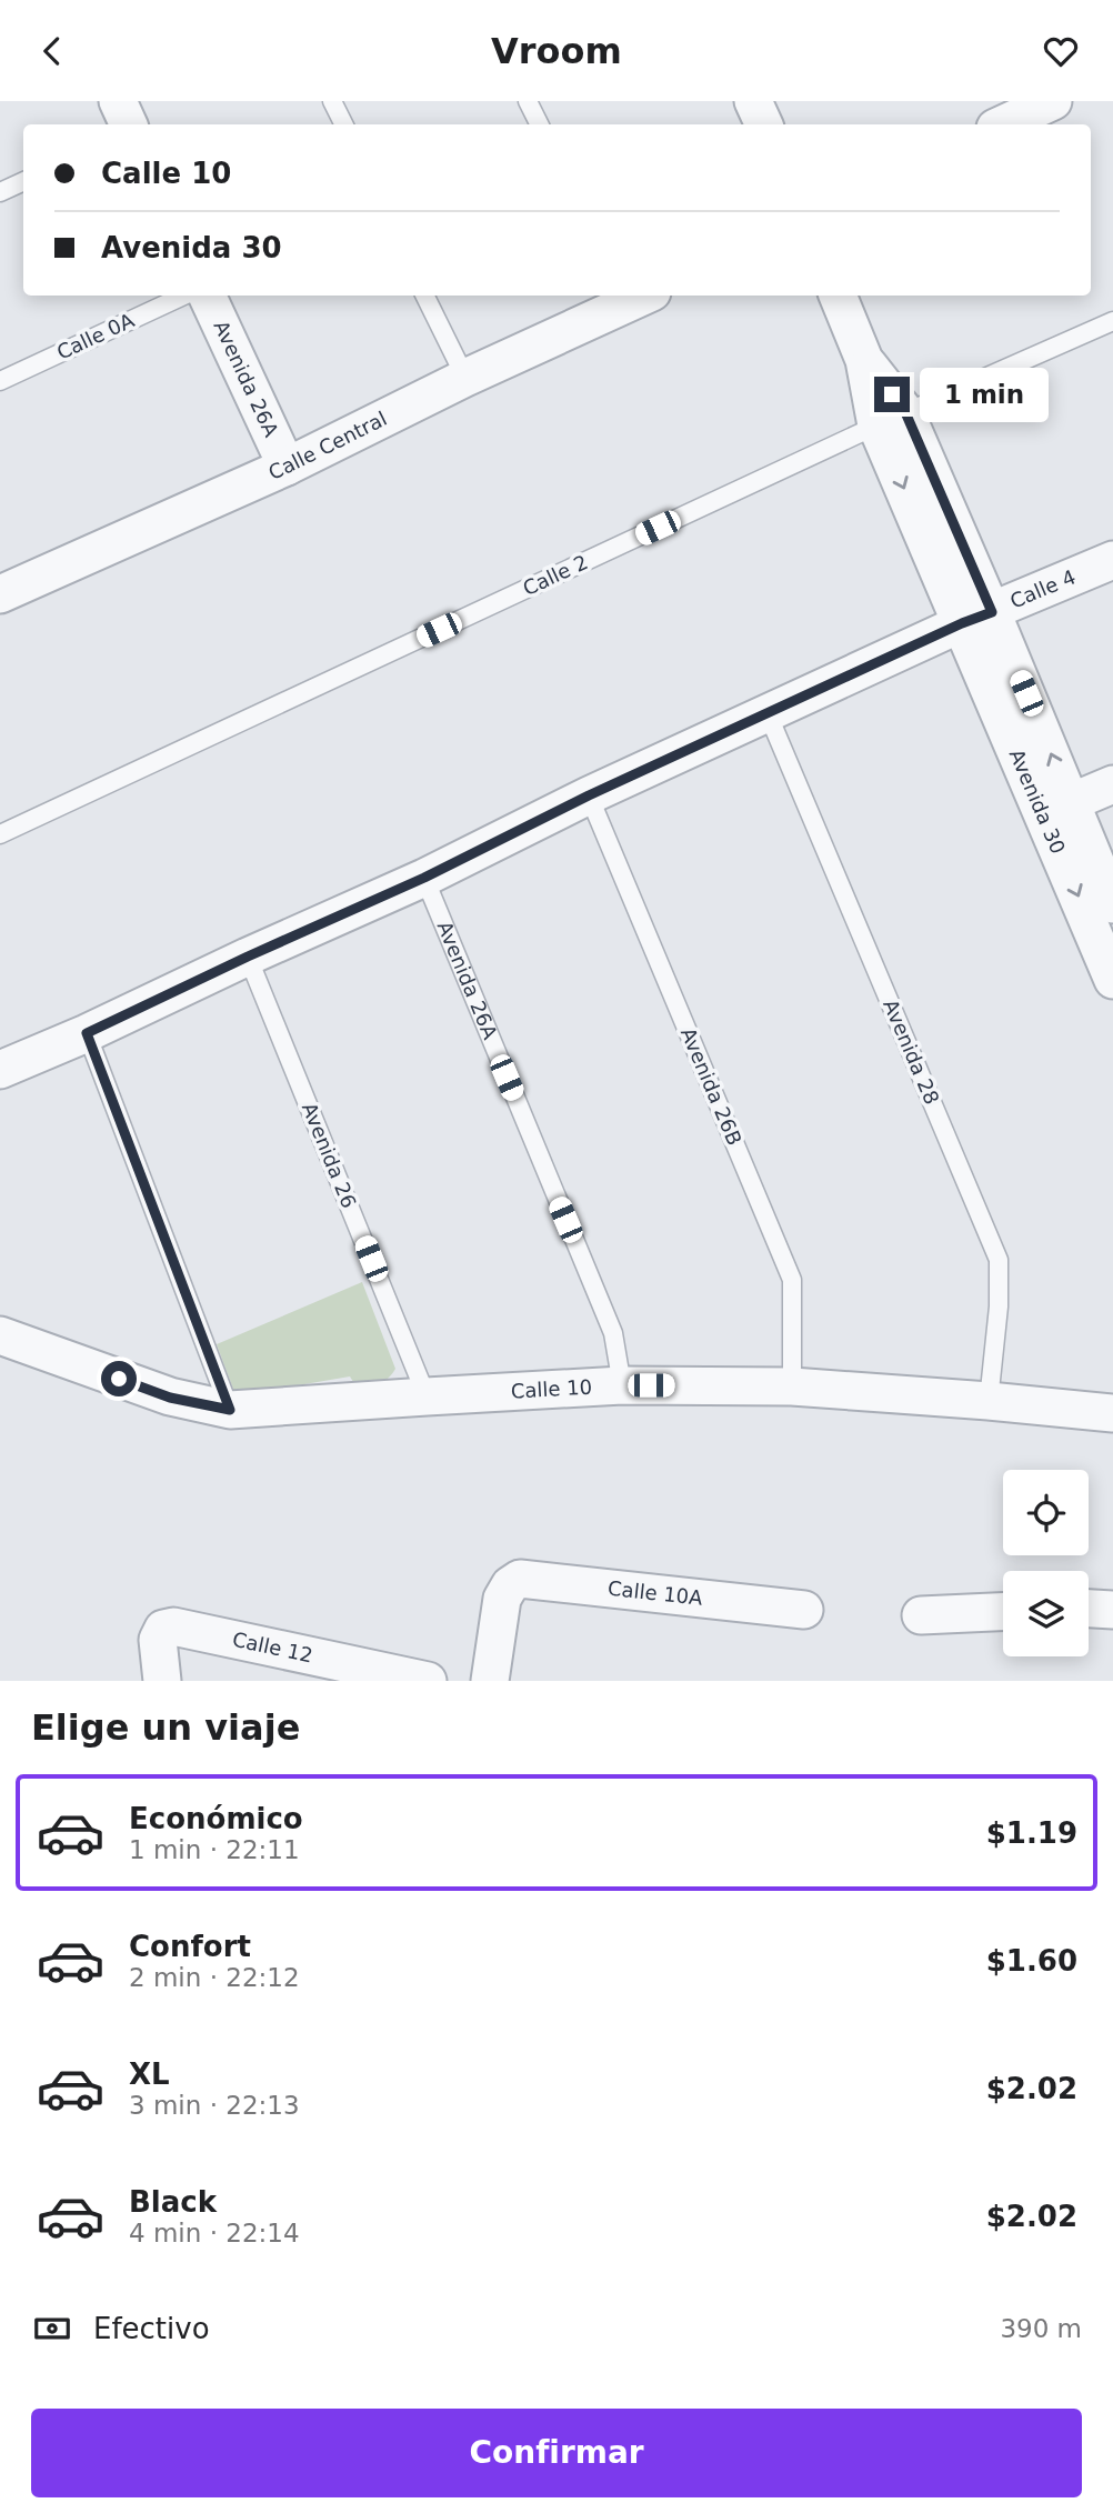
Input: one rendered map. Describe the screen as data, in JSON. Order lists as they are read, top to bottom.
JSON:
{
  "streets": {
    "street": [
      "Avenida 26A",
      "Calle Central",
      "Calle 4",
      "Avenida 30",
      "Calle 10",
      "Calle 10A",
      "Calle 12"
    ],
    "lane": [
      "Calle 0A",
      "Calle 2",
      "Avenida 28",
      "Avenida 26B",
      "Avenida 26"
    ]
  },
  "crossings": [
    ["Avenida 26A", "Calle Central"],
    ["Avenida 26A", "Calle 4"],
    ["Avenida 26A", "Calle 10"],
    ["Calle 2", "Avenida 30"],
    ["Calle 4", "Avenida 30"],
    ["Calle 4", "Avenida 28"],
    ["Calle 4", "Avenida 26B"],
    ["Calle 4", "Avenida 26"],
    ["Avenida 28", "Calle 10"],
    ["Avenida 26B", "Calle 10"],
    ["Avenida 26", "Calle 10"]
  ],
  "page": {
    "header": "Vroom",
    "banner": ["Calle 10", "Avenida 30"],
    "bubble": "1 min",
    "heading": "Elige un viaje",
    "list": [
      {
        "name": "Económico",
        "note": "1 min · 22:11",
        "value": "$1.19"
      },
      {
        "name": "Confort",
        "note": "2 min · 22:12",
        "value": "$1.60"
      },
      {
        "name": "XL",
        "note": "3 min · 22:13",
        "value": "$2.02"
      },
      {
        "name": "Black",
        "note": "4 min · 22:14",
        "value": "$2.02"
      }
    ],
    "pay": ["Efectivo", "390 m"],
    "buttons": "Confirmar"
  }
}
